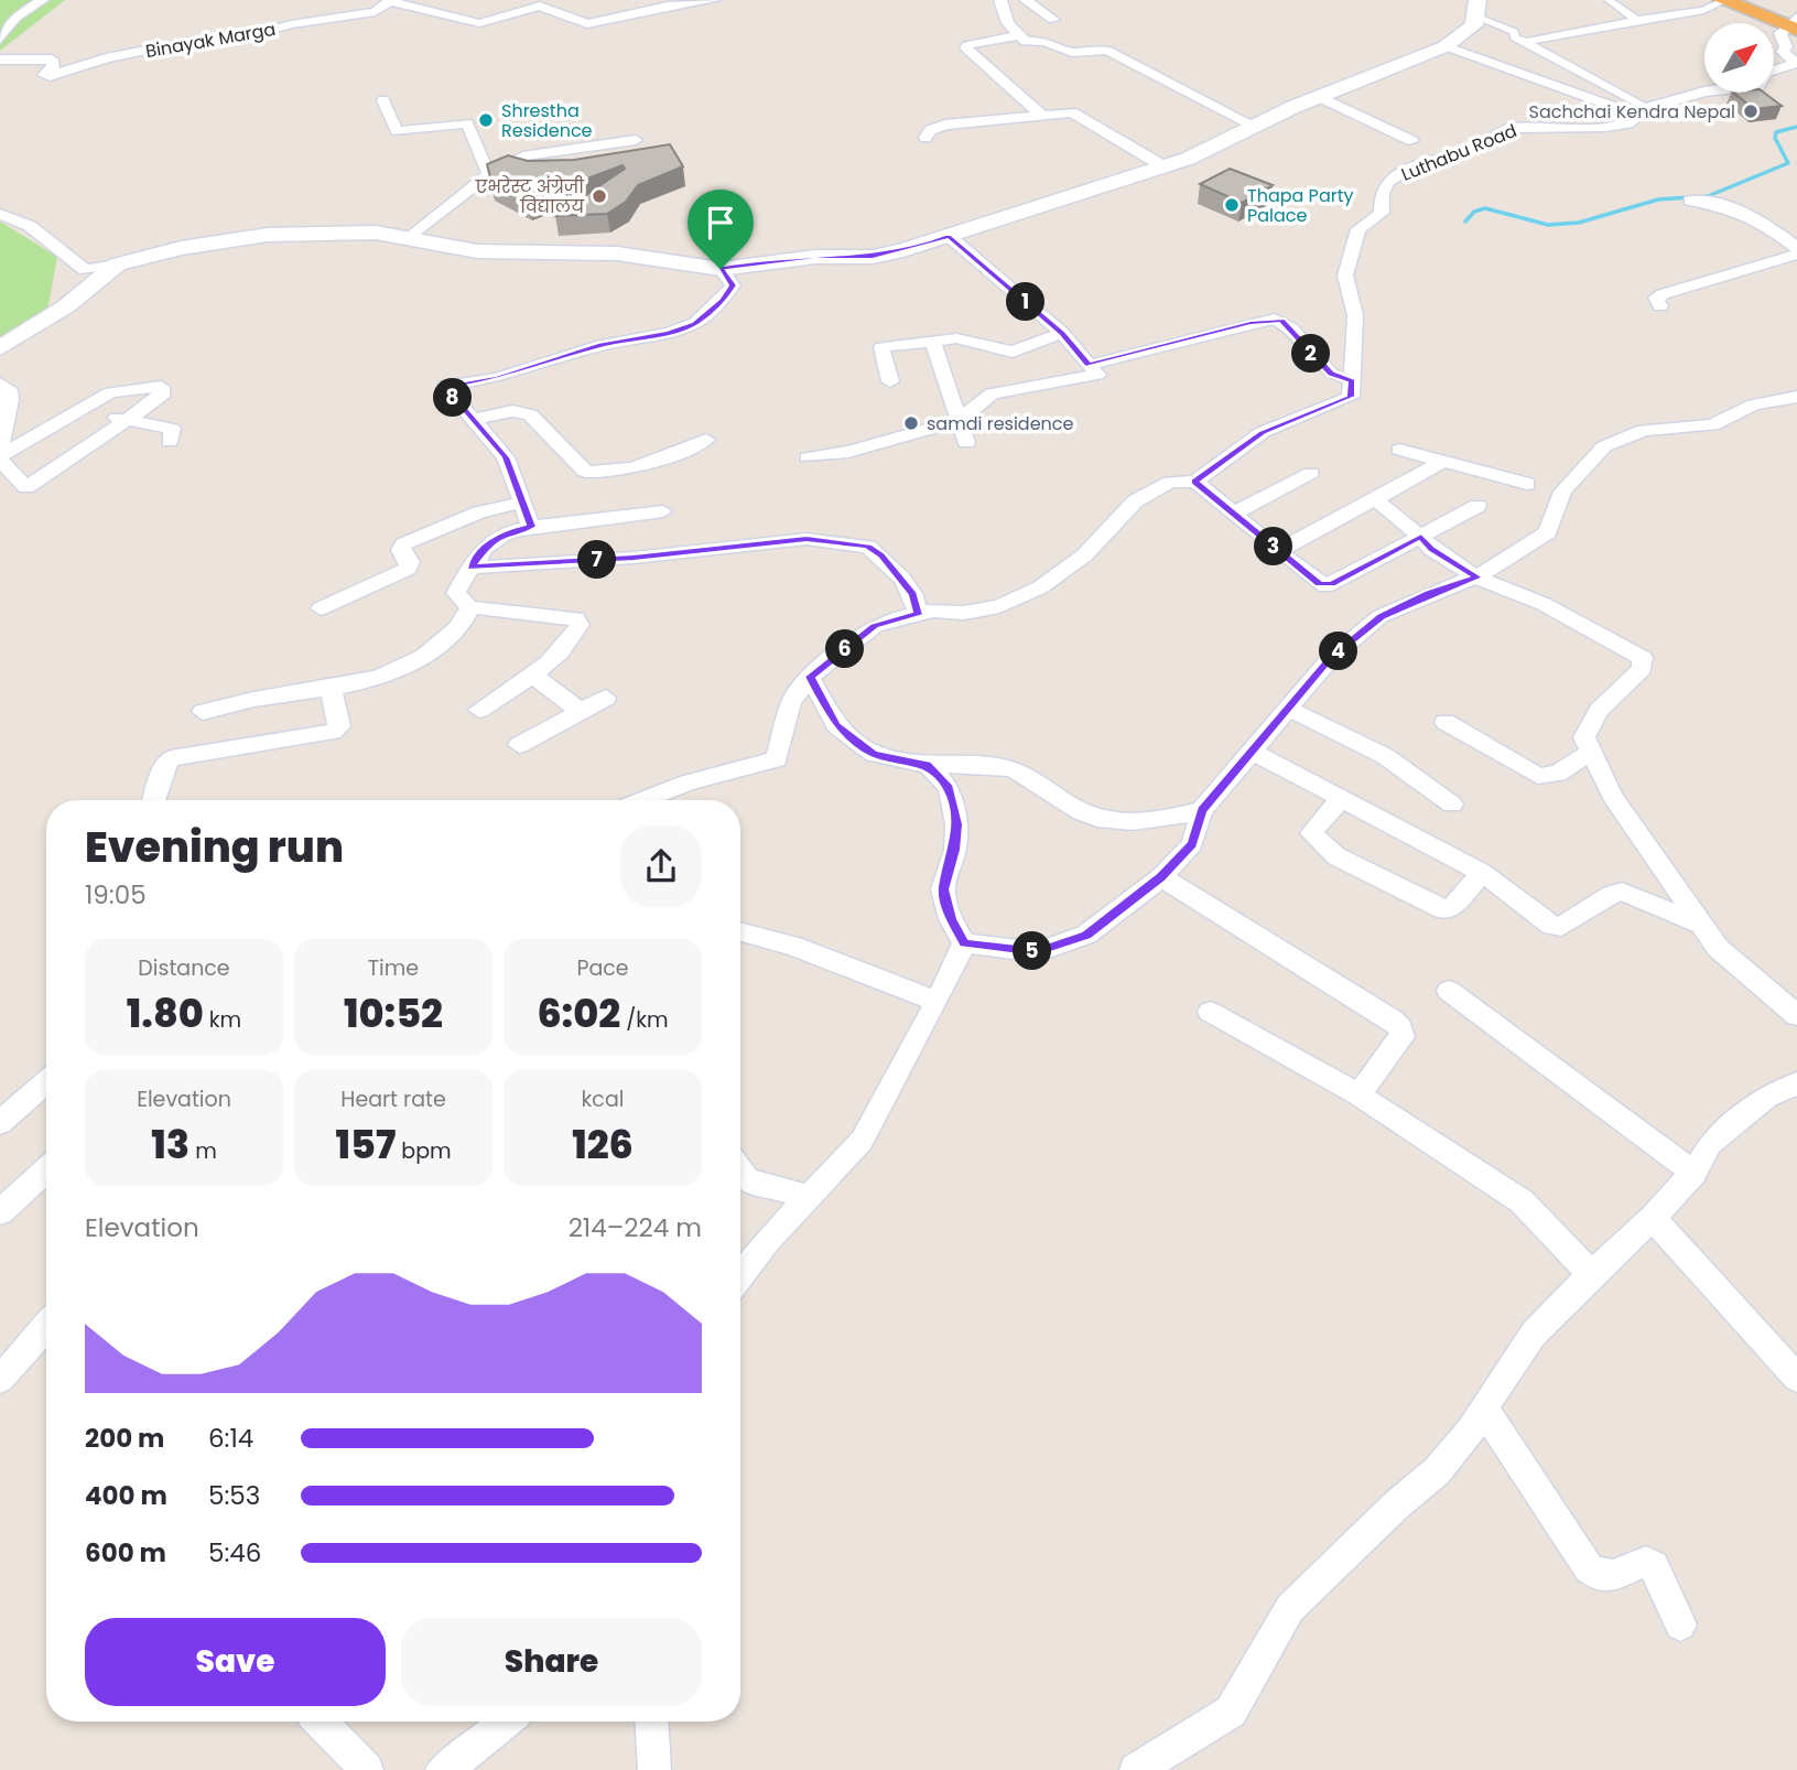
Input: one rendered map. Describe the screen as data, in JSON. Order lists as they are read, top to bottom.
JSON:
{
  "streets": {
    "street": ["Binayak Marga", "Luthabu Road"]
  },
  "places": [
    "Sachchai Kendra Nepal",
    "Shrestha Residence",
    "एभरेस्ट अंग्रेजी विद्यालय",
    "Thapa Party Palace",
    "samdi residence"
  ],
  "north": "top right",
  "page": {
    "pins": [
      "1",
      "2",
      "8",
      "3",
      "7",
      "6",
      "4",
      "5"
    ],
    "heading": ["Evening run", "19:05"],
    "stats": [
      ["Distance", "1.80 km"],
      ["Time", "10:52"],
      ["Pace", "6:02 /km"],
      ["Elevation", "13 m"],
      ["Heart rate", "157 bpm"],
      ["kcal", "126"]
    ],
    "chart": ["Elevation", "214–224 m"],
    "list": [
      {
        "name": "200 m",
        "note": "6:14"
      },
      {
        "name": "400 m",
        "note": "5:53"
      },
      {
        "name": "600 m",
        "note": "5:46"
      }
    ],
    "buttons": ["Save", "Share"]
  }
}
